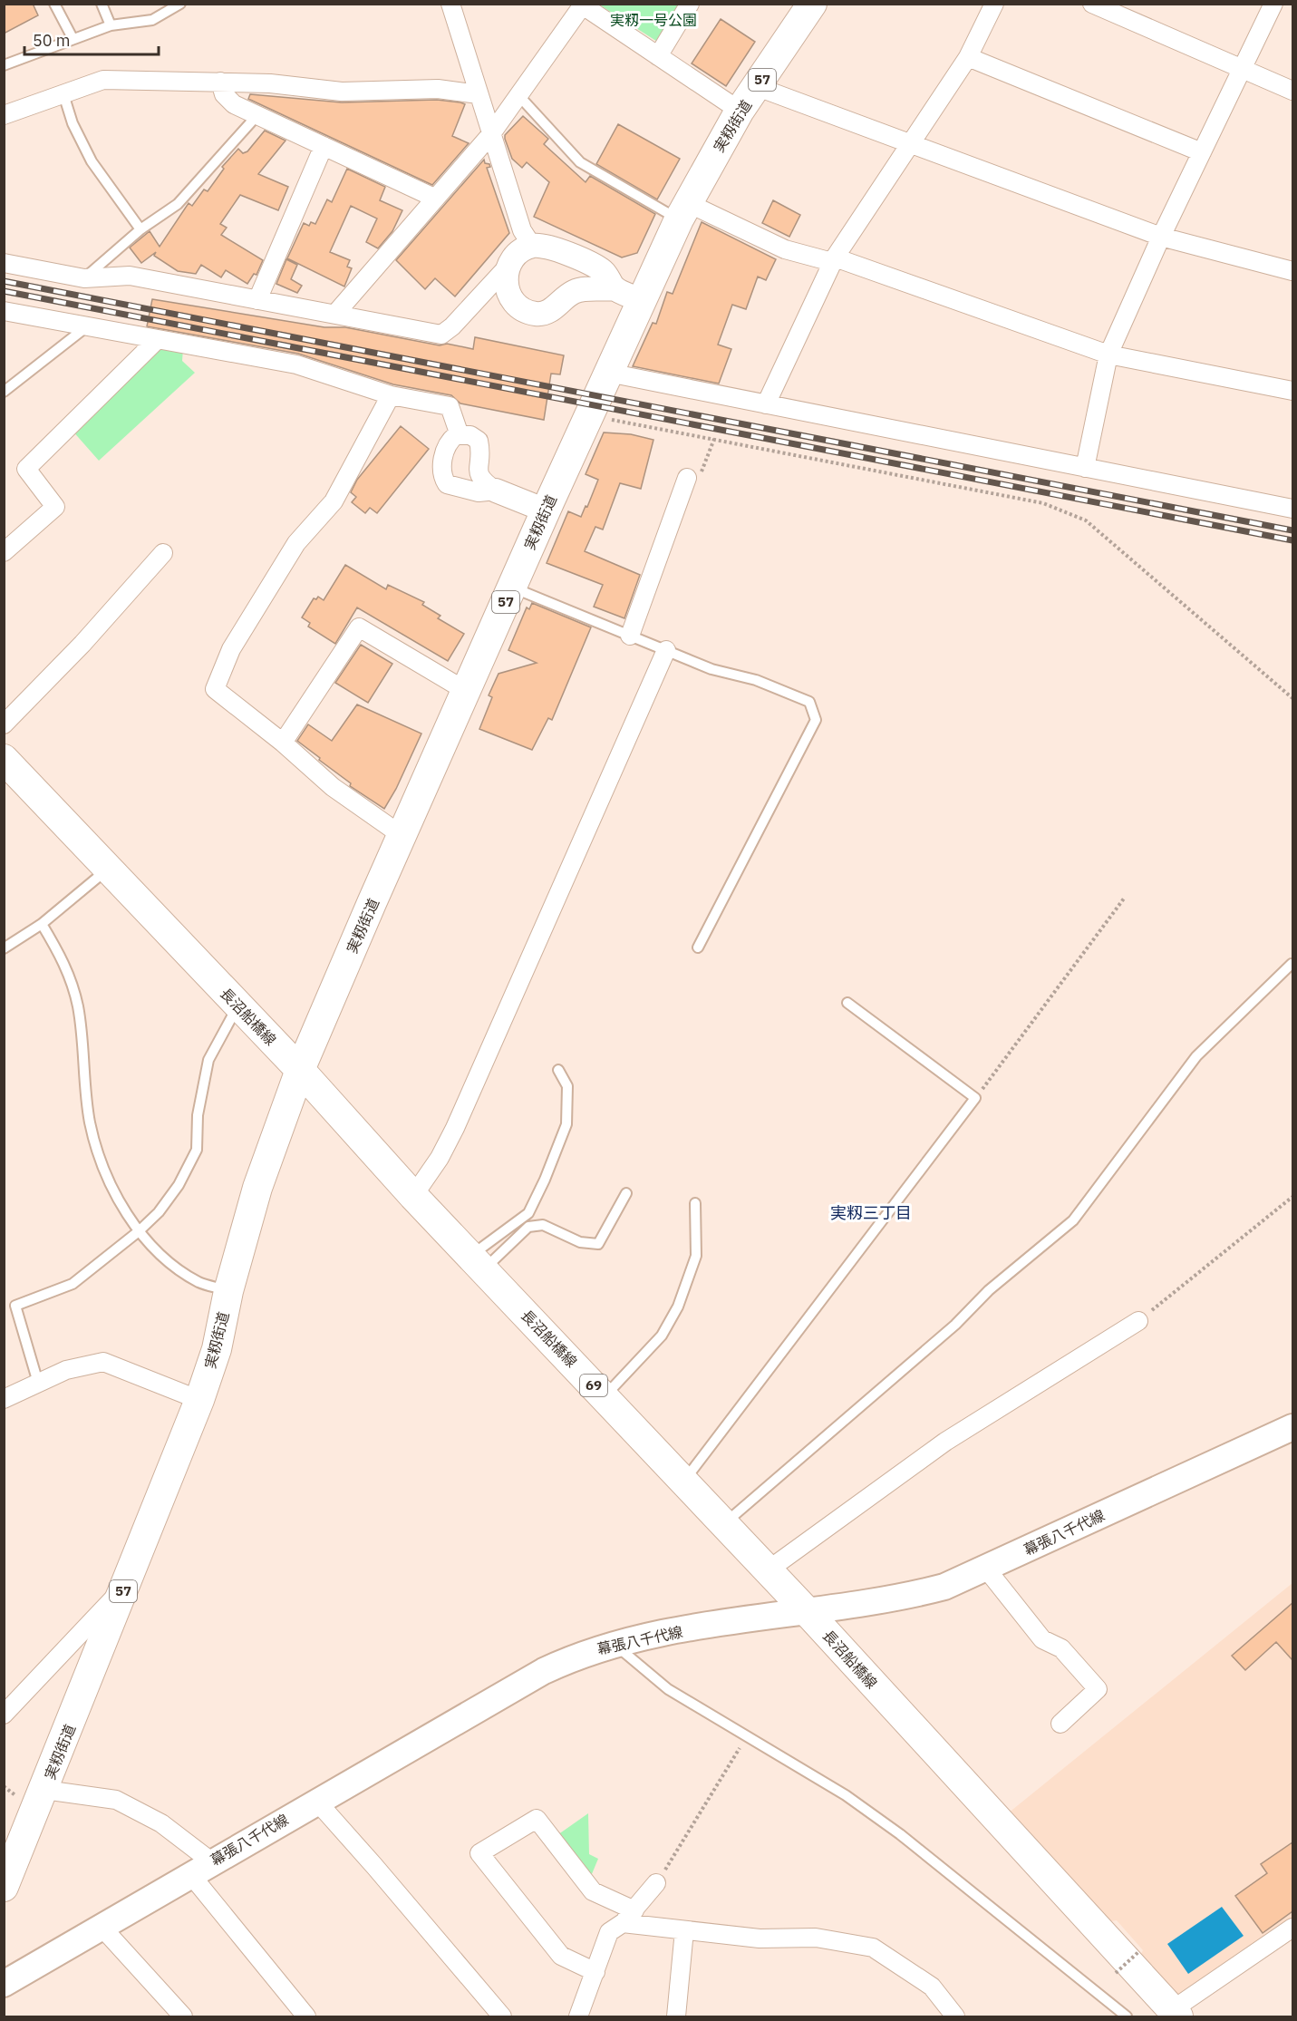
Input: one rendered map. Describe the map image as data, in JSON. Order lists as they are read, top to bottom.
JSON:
{
  "streets": {
    "main road": [
      "57",
      "実籾街道",
      "長沼船橋線",
      "69",
      "幕張八千代線"
    ]
  },
  "crossings": [
    ["実籾街道", "長沼船橋線"],
    ["長沼船橋線", "幕張八千代線"]
  ],
  "districts": ["実籾三丁目"],
  "parks": ["実籾一号公園"],
  "scale_bar": "50 m"
}
